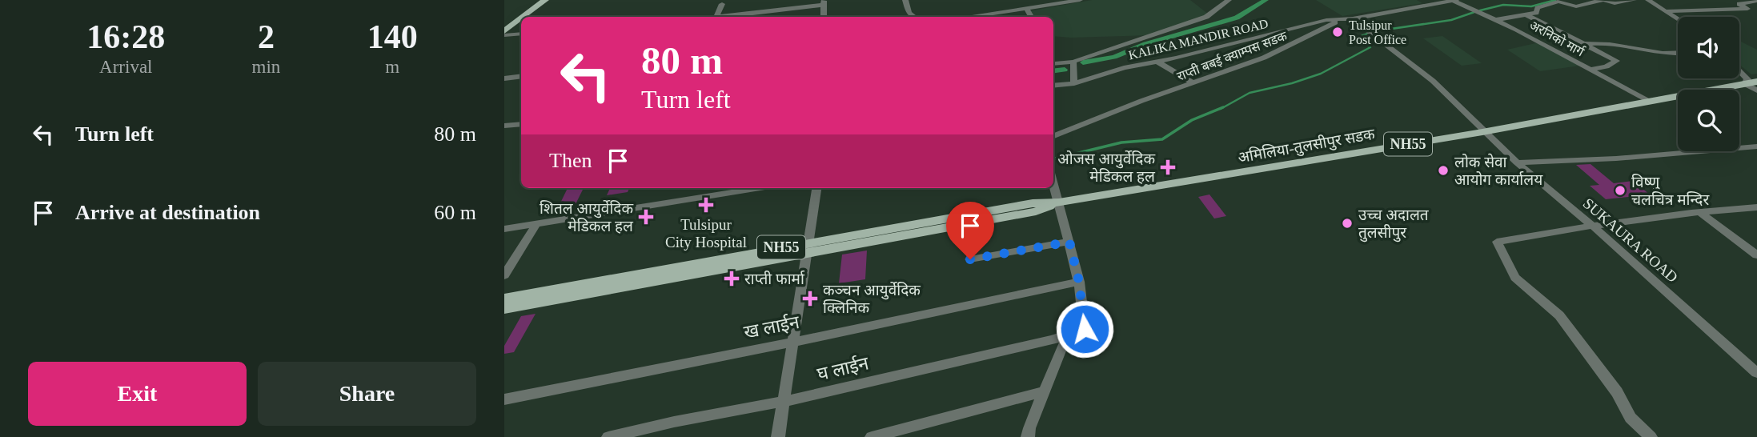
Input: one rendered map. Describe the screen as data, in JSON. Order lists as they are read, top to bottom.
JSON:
{
  "streets": {
    "main road": ["NH55", "अमिलिया-तुलसीपुर सडक"],
    "street": [
      "अरनिको मार्ग",
      "KALIKA MANDIR ROAD",
      "राप्ती बबई क्याम्पस सडक",
      "SUKAURA ROAD",
      "ख लाईन",
      "घ लाईन"
    ]
  },
  "crossings": [
    ["अरनिको मार्ग", "राप्ती बबई क्याम्पस सडक"],
    ["अरनिको मार्ग", "अमिलिया-तुलसीपुर सडक"],
    ["KALIKA MANDIR ROAD", "राप्ती बबई क्याम्पस सडक"],
    ["KALIKA MANDIR ROAD", "SUKAURA ROAD"],
    ["राप्ती बबई क्याम्पस सडक", "SUKAURA ROAD"],
    ["NH55", "अमिलिया-तुलसीपुर सडक"],
    ["अमिलिया-तुलसीपुर सडक", "SUKAURA ROAD"]
  ],
  "places": {
    "other": [
      "Tulsipur Post Office",
      "लोक सेवा आयोग कार्यालय",
      "विष्णु चलचित्र मन्दिर",
      "उच्च अदालत तुलसीपुर"
    ],
    "health": [
      "ओजस आयुर्वेदिक मेडिकल हल",
      "Tulsipur City Hospital",
      "शितल आयुर्वेदिक मेडिकल हल",
      "राप्ती फार्मा",
      "कञ्चन आयुर्वेदिक क्लिनिक"
    ]
  },
  "page": {
    "eta": [
      "16:28",
      "Arrival",
      "2",
      "min",
      "140",
      "m"
    ],
    "turn": ["80 m", "Turn left"],
    "list": [
      {
        "name": "Turn left",
        "value": "80 m"
      },
      {
        "name": "Arrive at destination",
        "value": "60 m"
      }
    ],
    "then": "Then",
    "buttons": ["Exit", "Share"]
  }
}
